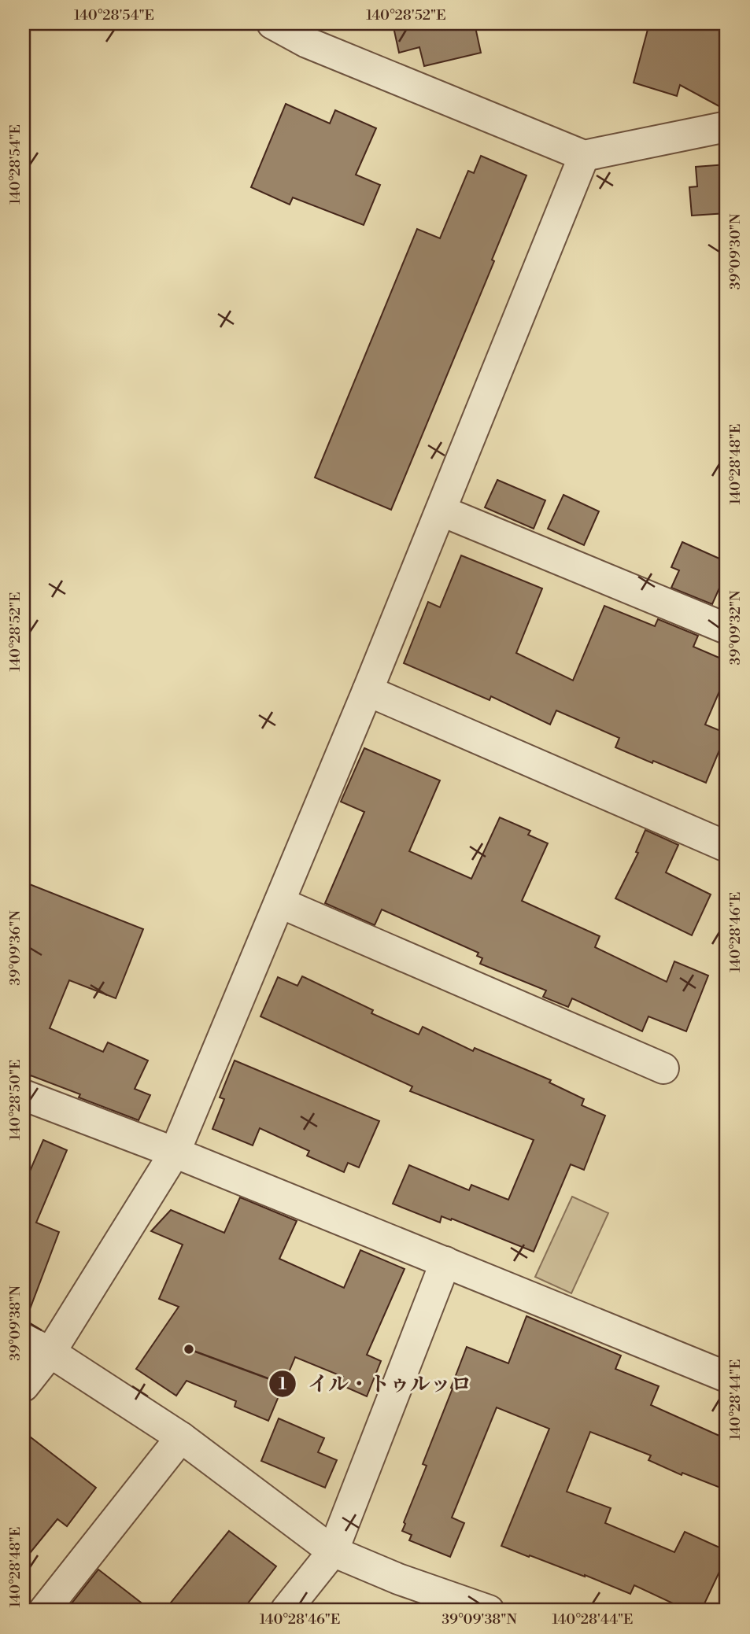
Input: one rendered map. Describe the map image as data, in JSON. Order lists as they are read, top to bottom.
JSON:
{
  "places": ["イル・トゥルッロ"],
  "coordinates": [
    "140°28'54\"E",
    "140°28'52\"E",
    "39°09'30\"N",
    "140°28'48\"E",
    "39°09'32\"N",
    "140°28'46\"E",
    "39°09'36\"N",
    "140°28'50\"E",
    "39°09'38\"N",
    "140°28'44\"E"
  ]
}
